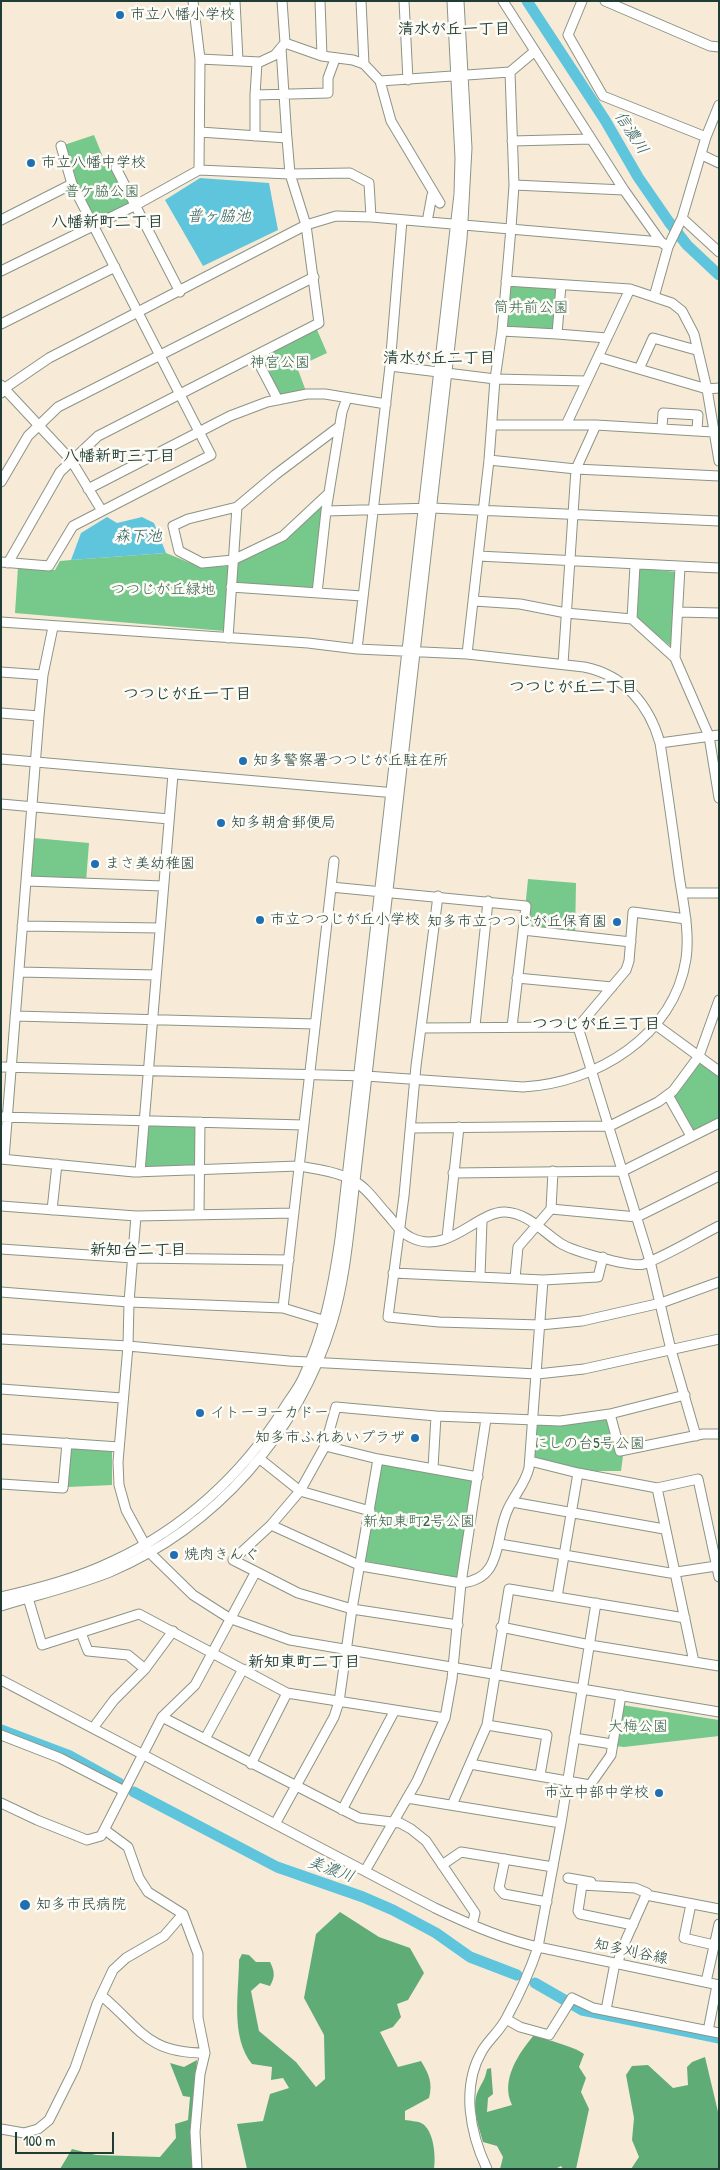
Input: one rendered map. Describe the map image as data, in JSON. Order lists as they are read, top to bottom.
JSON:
{
  "streets": {
    "street": ["知多刈谷線"]
  },
  "districts": [
    "清水が丘一丁目",
    "八幡新町二丁目",
    "清水が丘二丁目",
    "八幡新町三丁目",
    "つつじが丘二丁目",
    "つつじが丘一丁目",
    "つつじが丘三丁目",
    "新知台二丁目",
    "新知東町二丁目"
  ],
  "water": [
    "信濃川",
    "普ヶ脇池",
    "森下池",
    "美濃川"
  ],
  "parks": [
    "普ケ脇公園",
    "筒井前公園",
    "神宮公園",
    "つつじが丘緑地",
    "にしの台5号公園",
    "新知東町2号公園",
    "大梅公園"
  ],
  "places": [
    "市立八幡小学校",
    "市立八幡中学校",
    "知多警察署つつじが丘駐在所",
    "知多朝倉郵便局",
    "まさ美幼稚園",
    "市立つつじが丘小学校",
    "知多市立つつじが丘保育園",
    "イトーヨーカドー",
    "知多市ふれあいプラザ",
    "焼肉きんぐ",
    "市立中部中学校",
    "知多市民病院"
  ],
  "scale_bar": "100 m"
}
